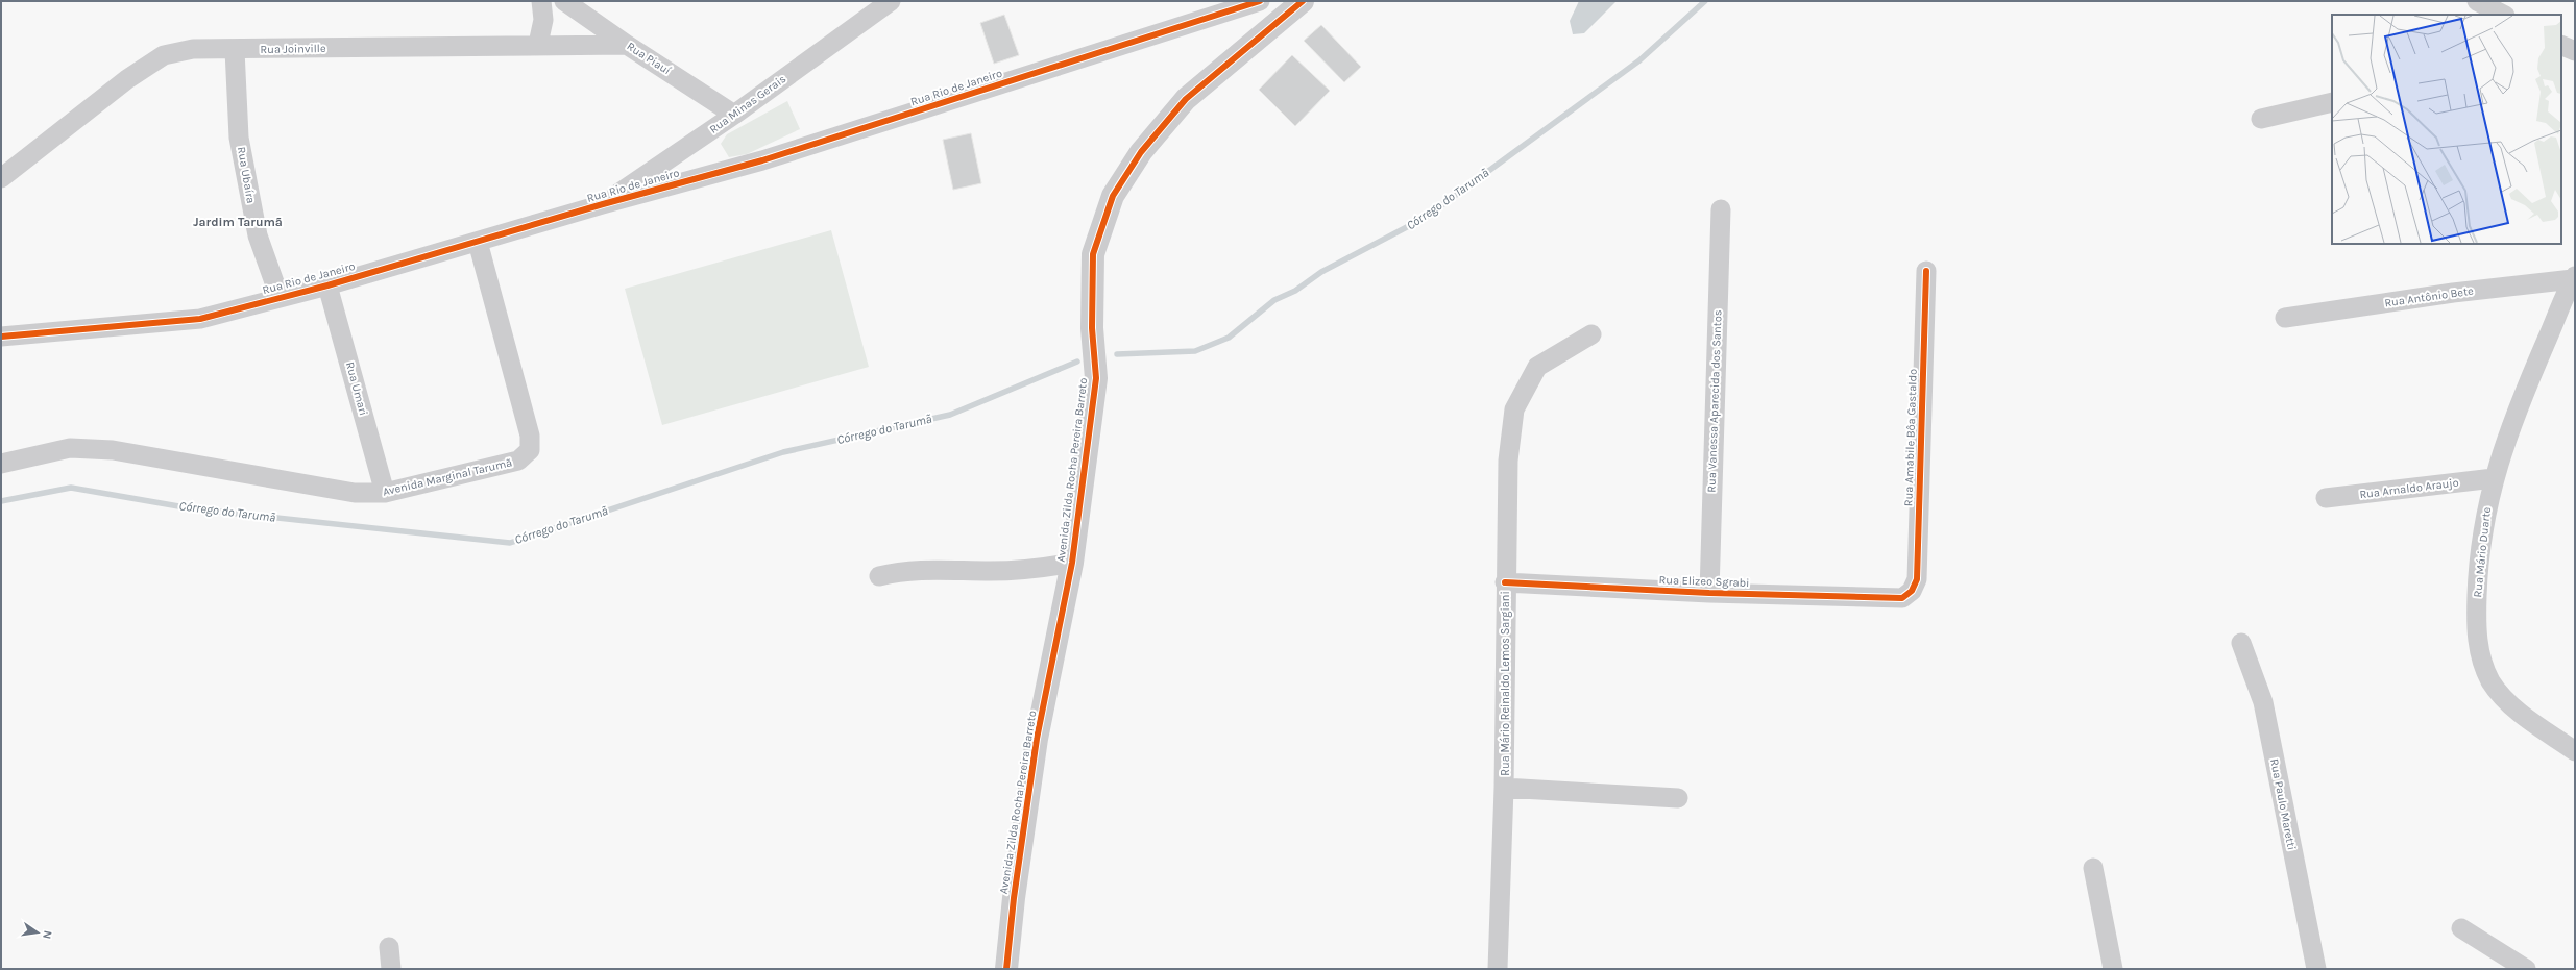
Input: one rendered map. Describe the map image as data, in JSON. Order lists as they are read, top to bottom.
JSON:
{
  "streets": {
    "street": [
      "Rua Joinville",
      "Rua Piauí",
      "Rua Rio de Janeiro",
      "Rua Minas Gerais",
      "Rua Ubaíra",
      "Rua Antônio Bete",
      "Rua Umari",
      "Rua Vanessa Aparecida dos Santos",
      "Rua Amabile Bôa Gastaldo",
      "Avenida Zilda Rocha Pereira Barreto",
      "Avenida Marginal Tarumã",
      "Rua Arnaldo Araujo",
      "Rua Mário Duarte",
      "Rua Elizeo Sgrabi",
      "Rua Mário Reinaldo Lemos Sargiani",
      "Rua Paulo Maretti"
    ]
  },
  "crossings": [
    ["Rua Joinville", "Rua Piauí"],
    ["Rua Joinville", "Rua Ubaíra"],
    ["Rua Piauí", "Rua Minas Gerais"],
    ["Rua Rio de Janeiro", "Rua Minas Gerais"],
    ["Rua Rio de Janeiro", "Rua Ubaíra"],
    ["Rua Rio de Janeiro", "Rua Umari"],
    ["Rua Rio de Janeiro", "Avenida Marginal Tarumã"],
    ["Rua Antônio Bete", "Rua Mário Duarte"],
    ["Rua Umari", "Avenida Marginal Tarumã"],
    ["Rua Vanessa Aparecida dos Santos", "Rua Elizeo Sgrabi"],
    ["Rua Amabile Bôa Gastaldo", "Rua Elizeo Sgrabi"],
    ["Rua Arnaldo Araujo", "Rua Mário Duarte"],
    ["Rua Elizeo Sgrabi", "Rua Mário Reinaldo Lemos Sargiani"]
  ],
  "districts": ["Jardim Tarumã"],
  "water": ["Córrego do Tarumã"],
  "north": "right"
}
